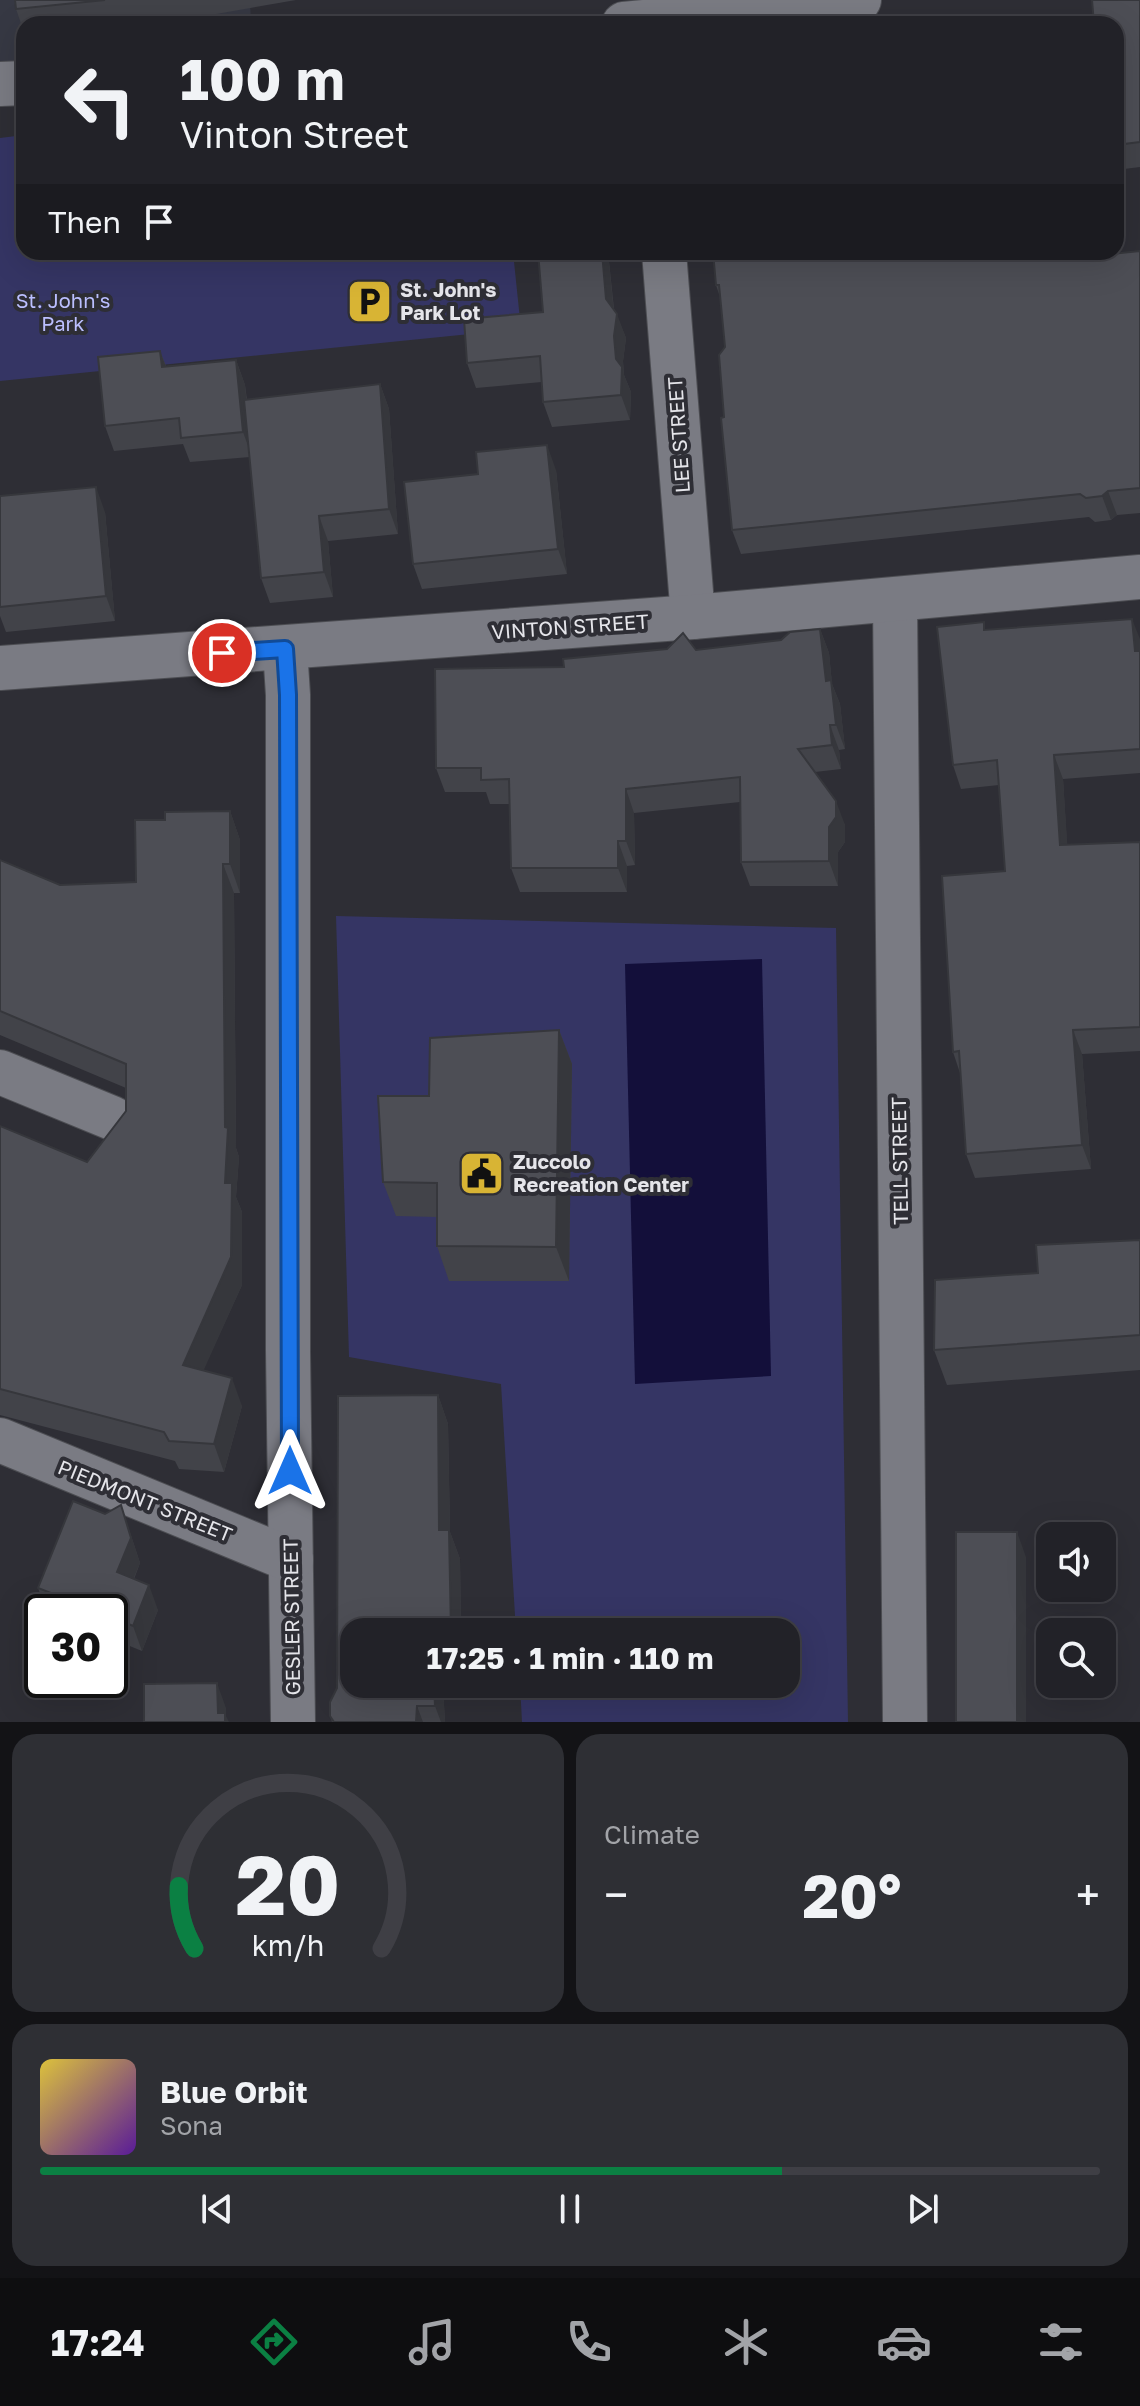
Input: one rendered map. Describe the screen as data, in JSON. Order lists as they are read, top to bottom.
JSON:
{
  "streets": {
    "street": [
      "LEE STREET",
      "VINTON STREET",
      "TELL STREET",
      "PIEDMONT STREET",
      "GESLER STREET"
    ]
  },
  "crossings": [
    ["LEE STREET", "VINTON STREET"],
    ["VINTON STREET", "TELL STREET"],
    ["VINTON STREET", "GESLER STREET"],
    ["PIEDMONT STREET", "GESLER STREET"]
  ],
  "parks": ["St. John's Park"],
  "places": {
    "parking": ["St. John's Park Lot"],
    "public building": ["Zuccolo Recreation Center"]
  },
  "page": {
    "turn": ["100 m", "Vinton Street"],
    "then": "Then",
    "limit": "30",
    "trip": "17:25 · 1 min · 110 m",
    "tile": "Climate",
    "heat": ["−", "20°", "+"],
    "song": ["Blue Orbit", "Sona"],
    "tabs": "17:24",
    "gauge": ["20", "km/h"]
  }
}
